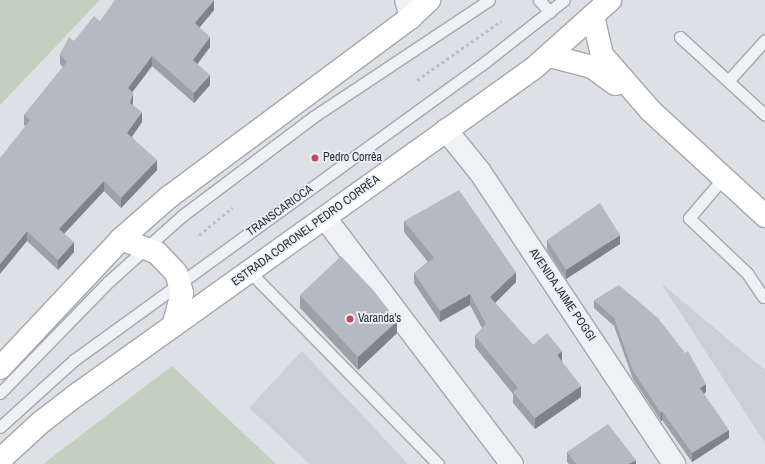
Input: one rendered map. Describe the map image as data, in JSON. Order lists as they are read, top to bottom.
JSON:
{
  "streets": {
    "main road": ["ESTRADA CORONEL PEDRO CORRÊA"],
    "street": ["AVENIDA JAIME POGGI"],
    "lane": ["TRANSCARIOCA"]
  },
  "crossings": [
    ["ESTRADA CORONEL PEDRO CORRÊA", "AVENIDA JAIME POGGI"]
  ],
  "places": ["Pedro Corrêa", "Varanda's"]
}
